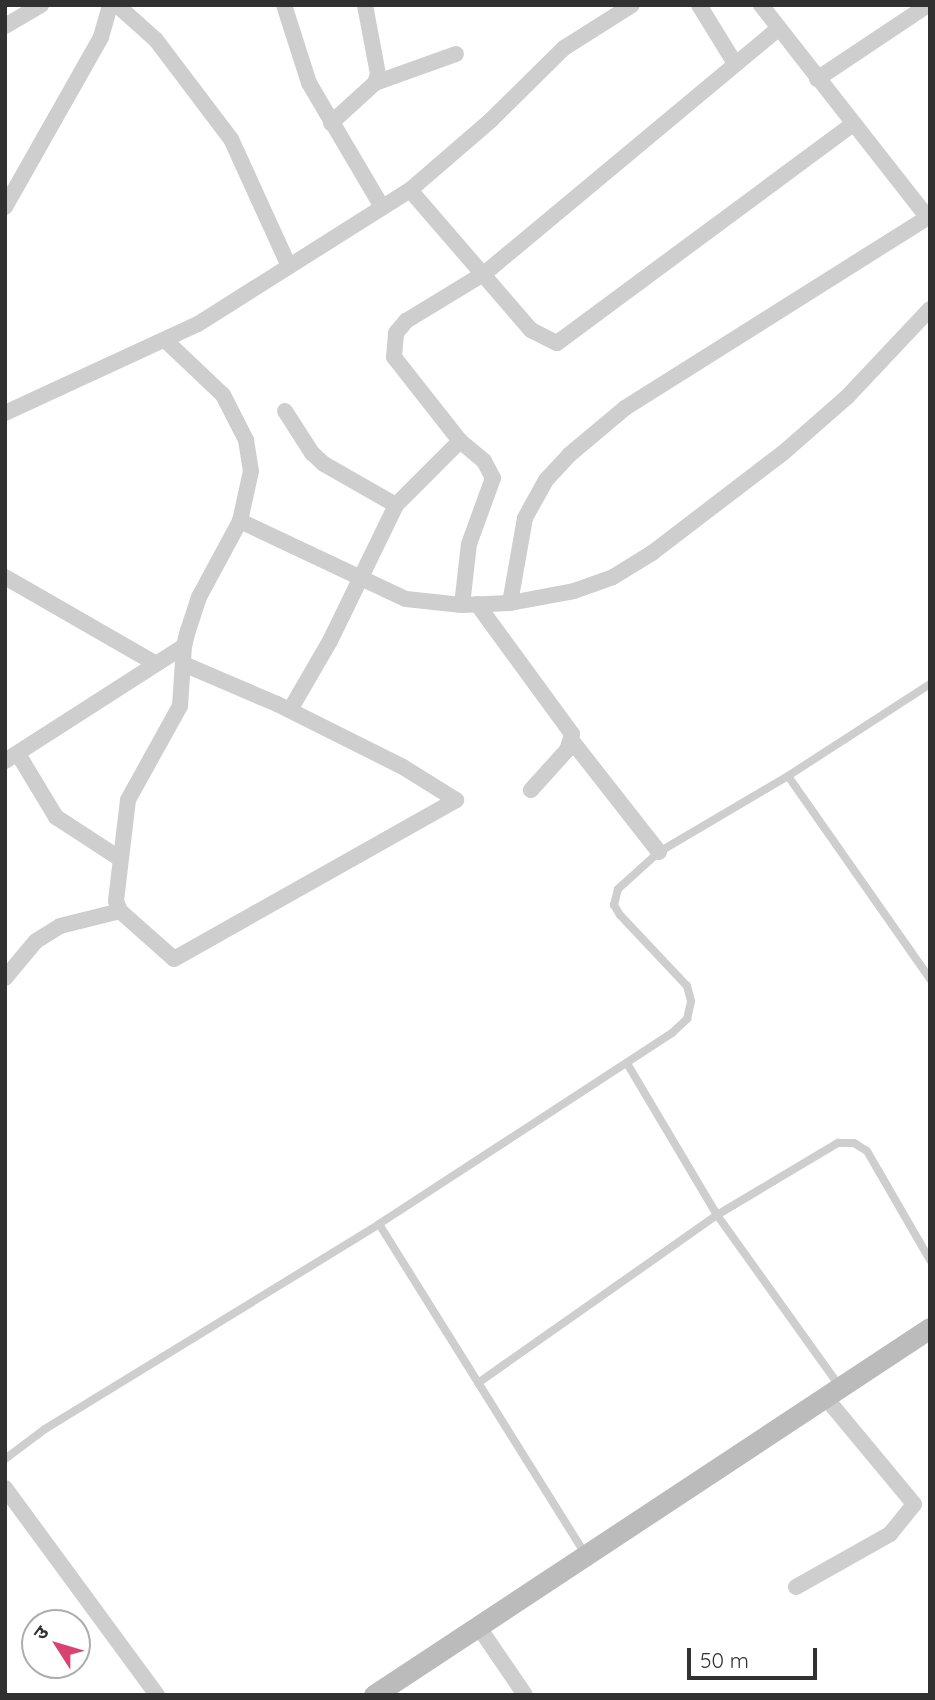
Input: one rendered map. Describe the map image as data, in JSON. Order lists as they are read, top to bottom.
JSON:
{
  "scale_bar": "50 m",
  "north": "top left"
}
